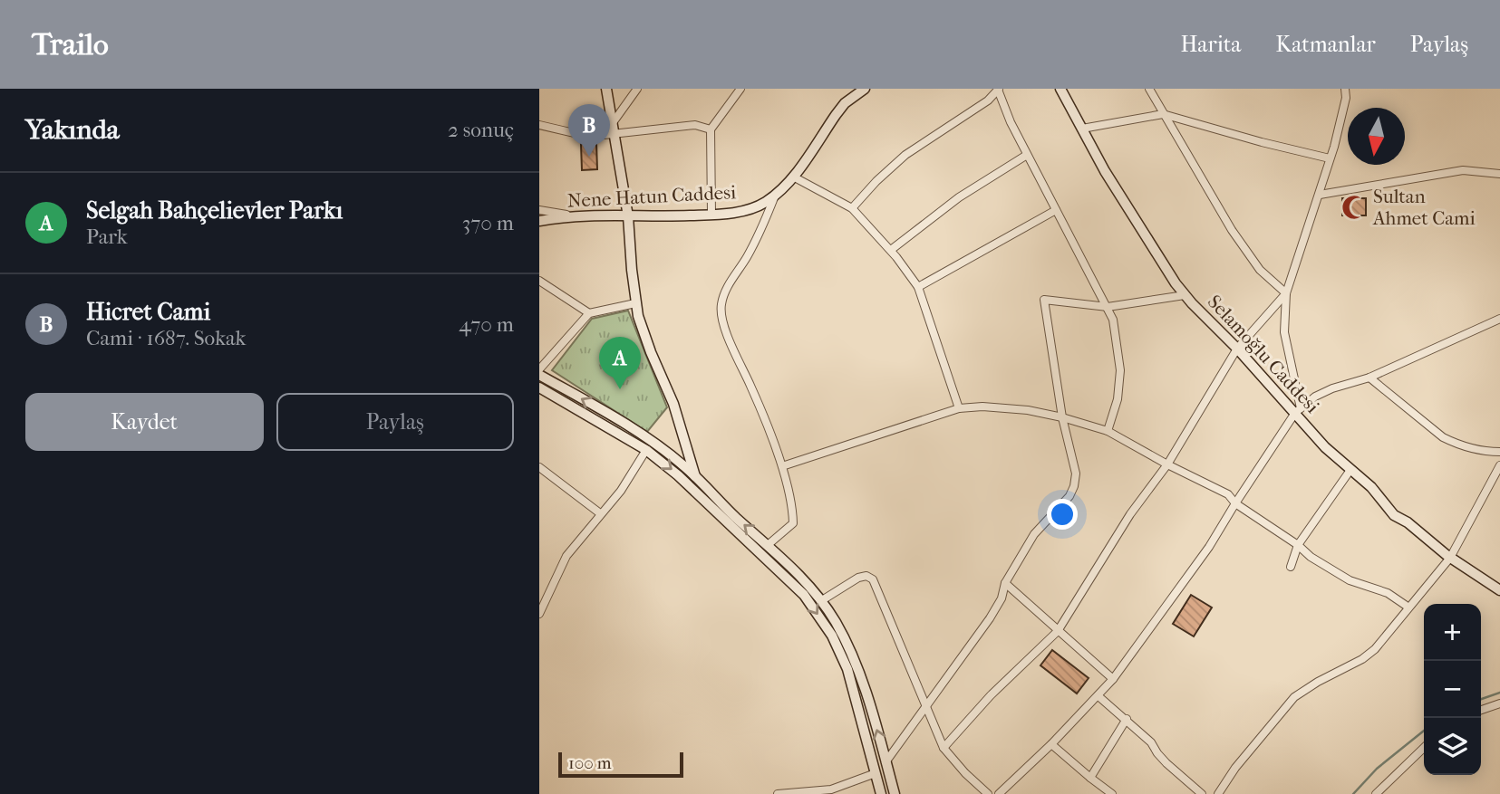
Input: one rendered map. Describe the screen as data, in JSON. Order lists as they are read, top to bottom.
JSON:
{
  "streets": {
    "street": ["Nene Hatun Caddesi", "Selamoğlu Caddesi"]
  },
  "places": {
    "mosque": ["Sultan Ahmet Cami"]
  },
  "scale_bar": "100 m",
  "north": "bottom",
  "page": {
    "header": "Trailo",
    "nav": ["Harita", "Katmanlar", "Paylaş"],
    "heading": ["Yakında", "2 sonuç"],
    "pins": ["B", "A"],
    "list": [
      {
        "mark": "A",
        "name": "Selgah Bahçelievler Parkı",
        "note": "Park",
        "value": "370 m"
      },
      {
        "mark": "B",
        "name": "Hicret Cami",
        "note": "Cami · 1687. Sokak",
        "value": "470 m"
      }
    ],
    "buttons": ["Kaydet", "Paylaş"],
    "map_buttons": ["+", "−"],
    "scale": "100 m"
  }
}
